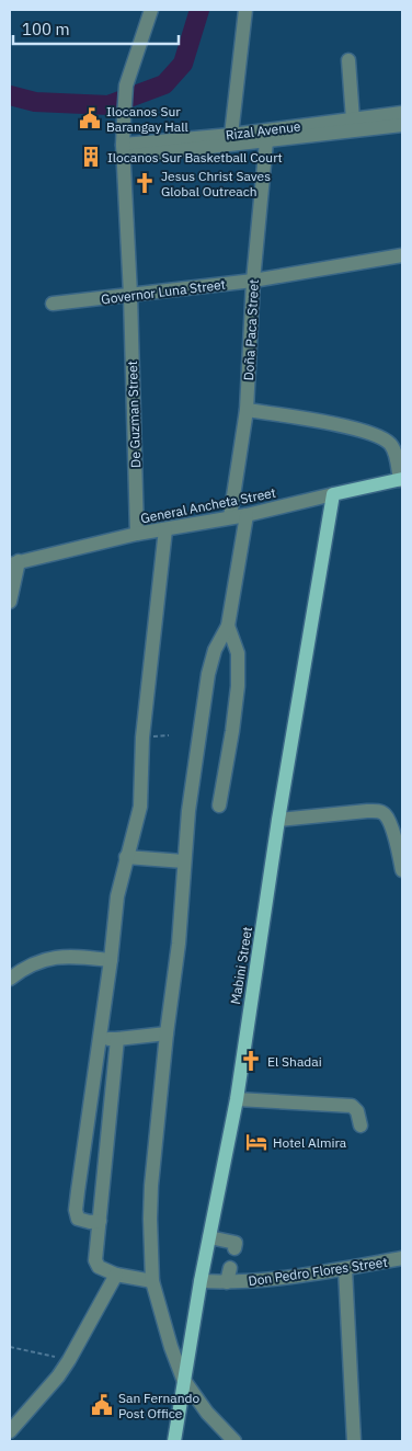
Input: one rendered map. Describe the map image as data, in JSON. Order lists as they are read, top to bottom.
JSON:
{
  "streets": {
    "main road": ["General Ancheta Street", "Mabini Street"],
    "street": [
      "Rizal Avenue",
      "Governor Luna Street",
      "Doña Paca Street",
      "De Guzman Street",
      "Don Pedro Flores Street"
    ]
  },
  "crossings": [
    ["Rizal Avenue", "Doña Paca Street"],
    ["Rizal Avenue", "De Guzman Street"],
    ["Governor Luna Street", "Doña Paca Street"],
    ["Governor Luna Street", "De Guzman Street"],
    ["Doña Paca Street", "General Ancheta Street"],
    ["De Guzman Street", "General Ancheta Street"],
    ["General Ancheta Street", "Mabini Street"],
    ["Mabini Street", "Don Pedro Flores Street"]
  ],
  "places": {
    "public building": ["Ilocanos Sur Barangay Hall", "San Fernando Post Office"],
    "building": ["Ilocanos Sur Basketball Court"],
    "church": ["Jesus Christ Saves Global Outreach", "El Shadai"],
    "hotel": ["Hotel Almira"]
  },
  "scale_bar": "100 m"
}
